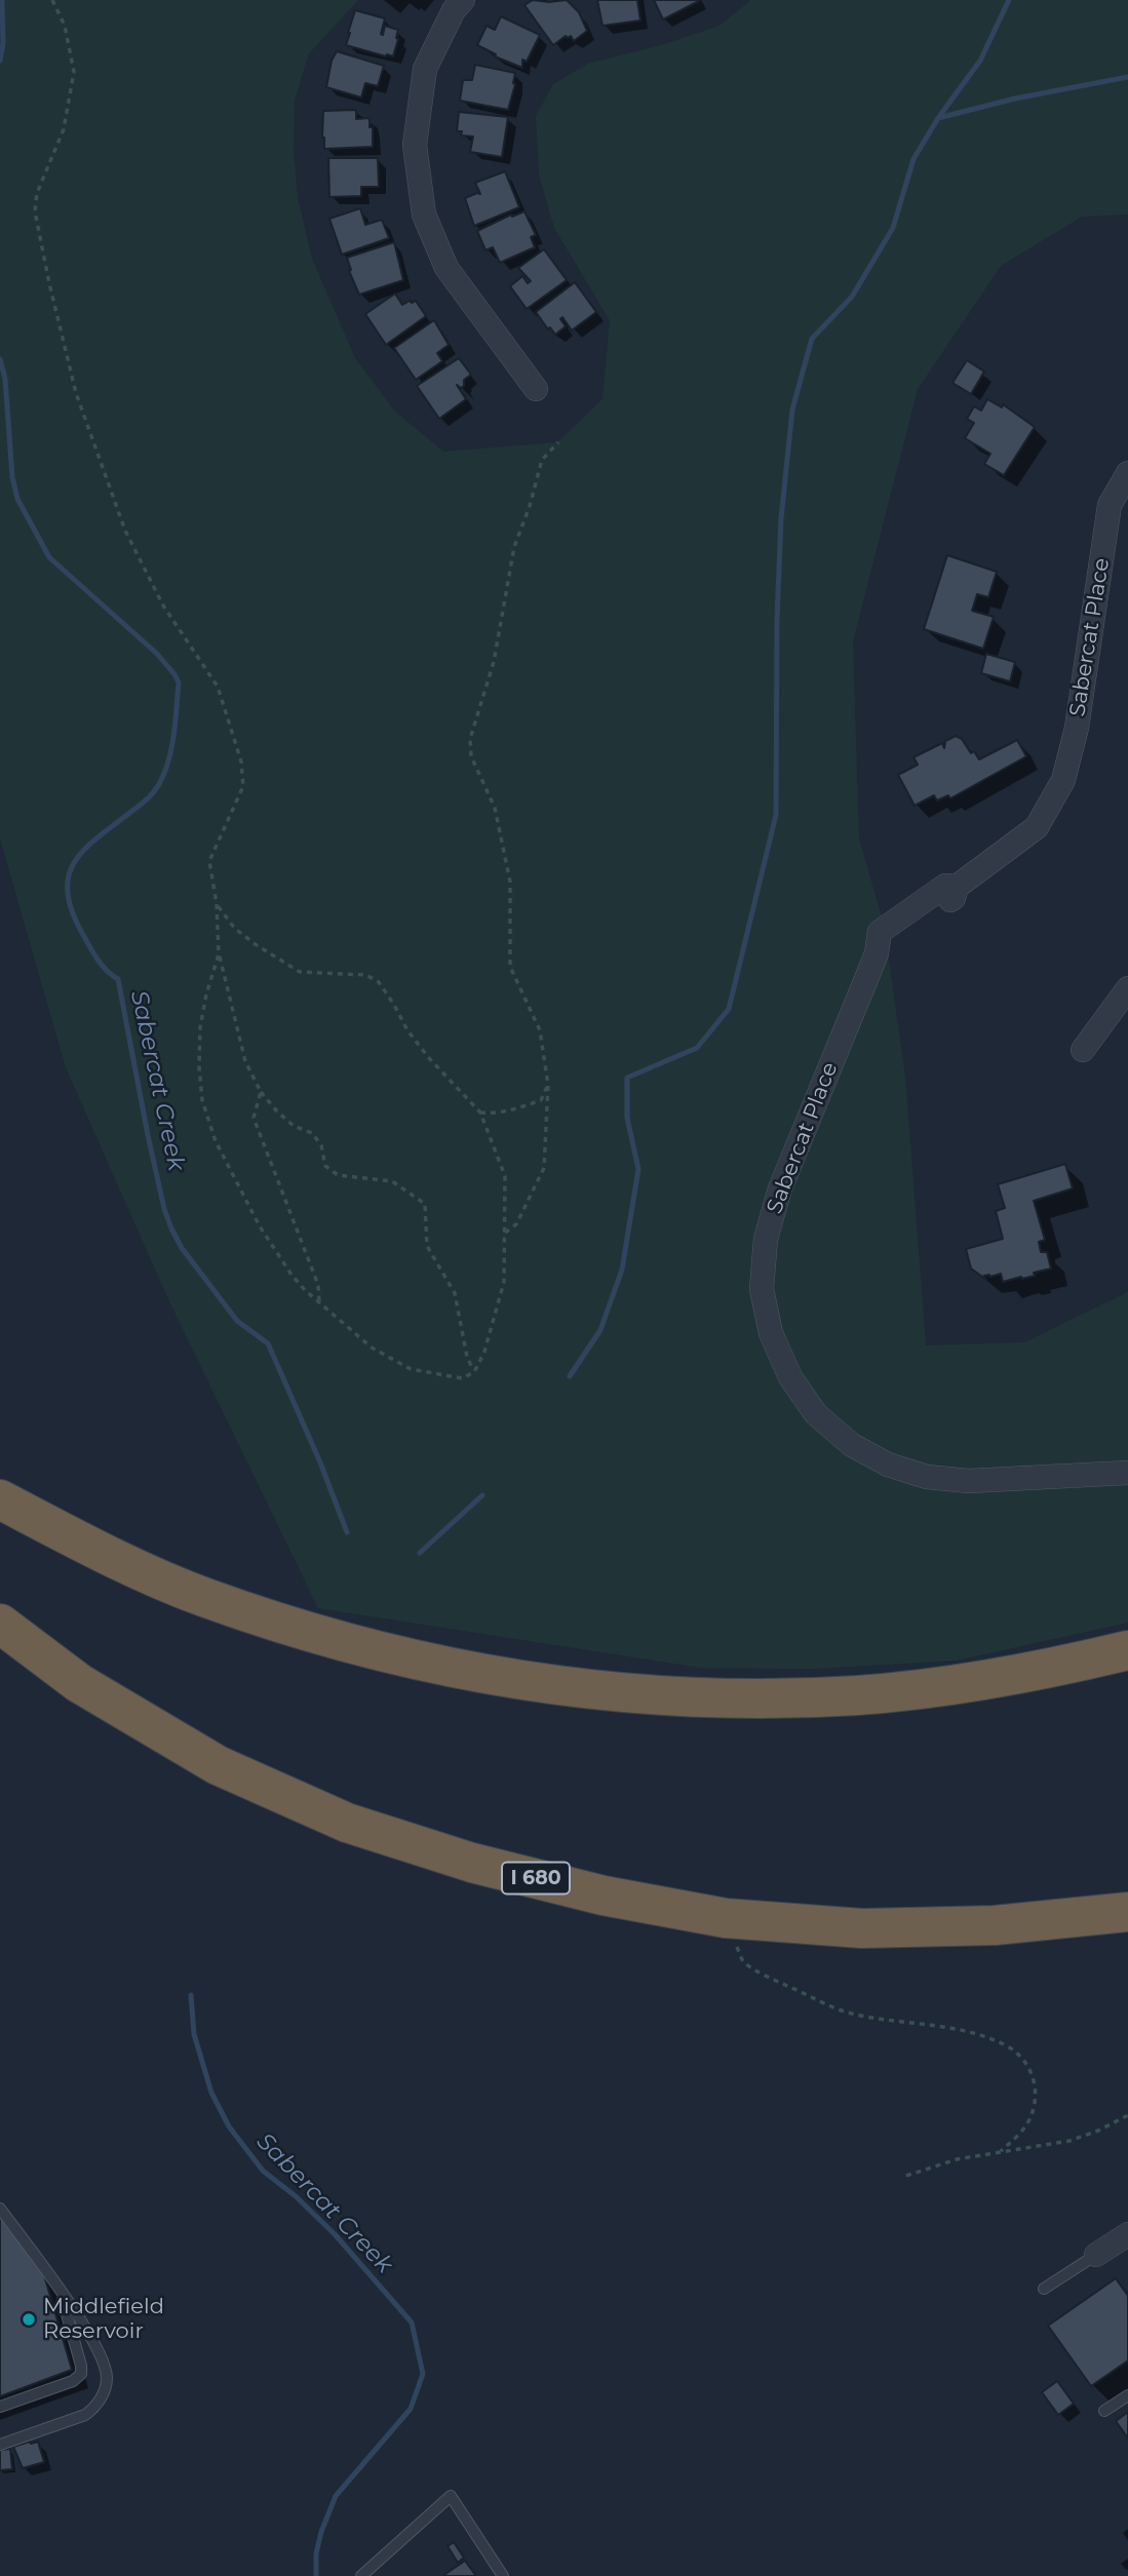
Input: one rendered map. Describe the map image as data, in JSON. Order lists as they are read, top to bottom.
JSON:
{
  "streets": {
    "highway": ["I 680"],
    "street": ["Sabercat Place"]
  },
  "water": ["Sabercat Creek"],
  "places": ["Middlefield Reservoir"]
}
